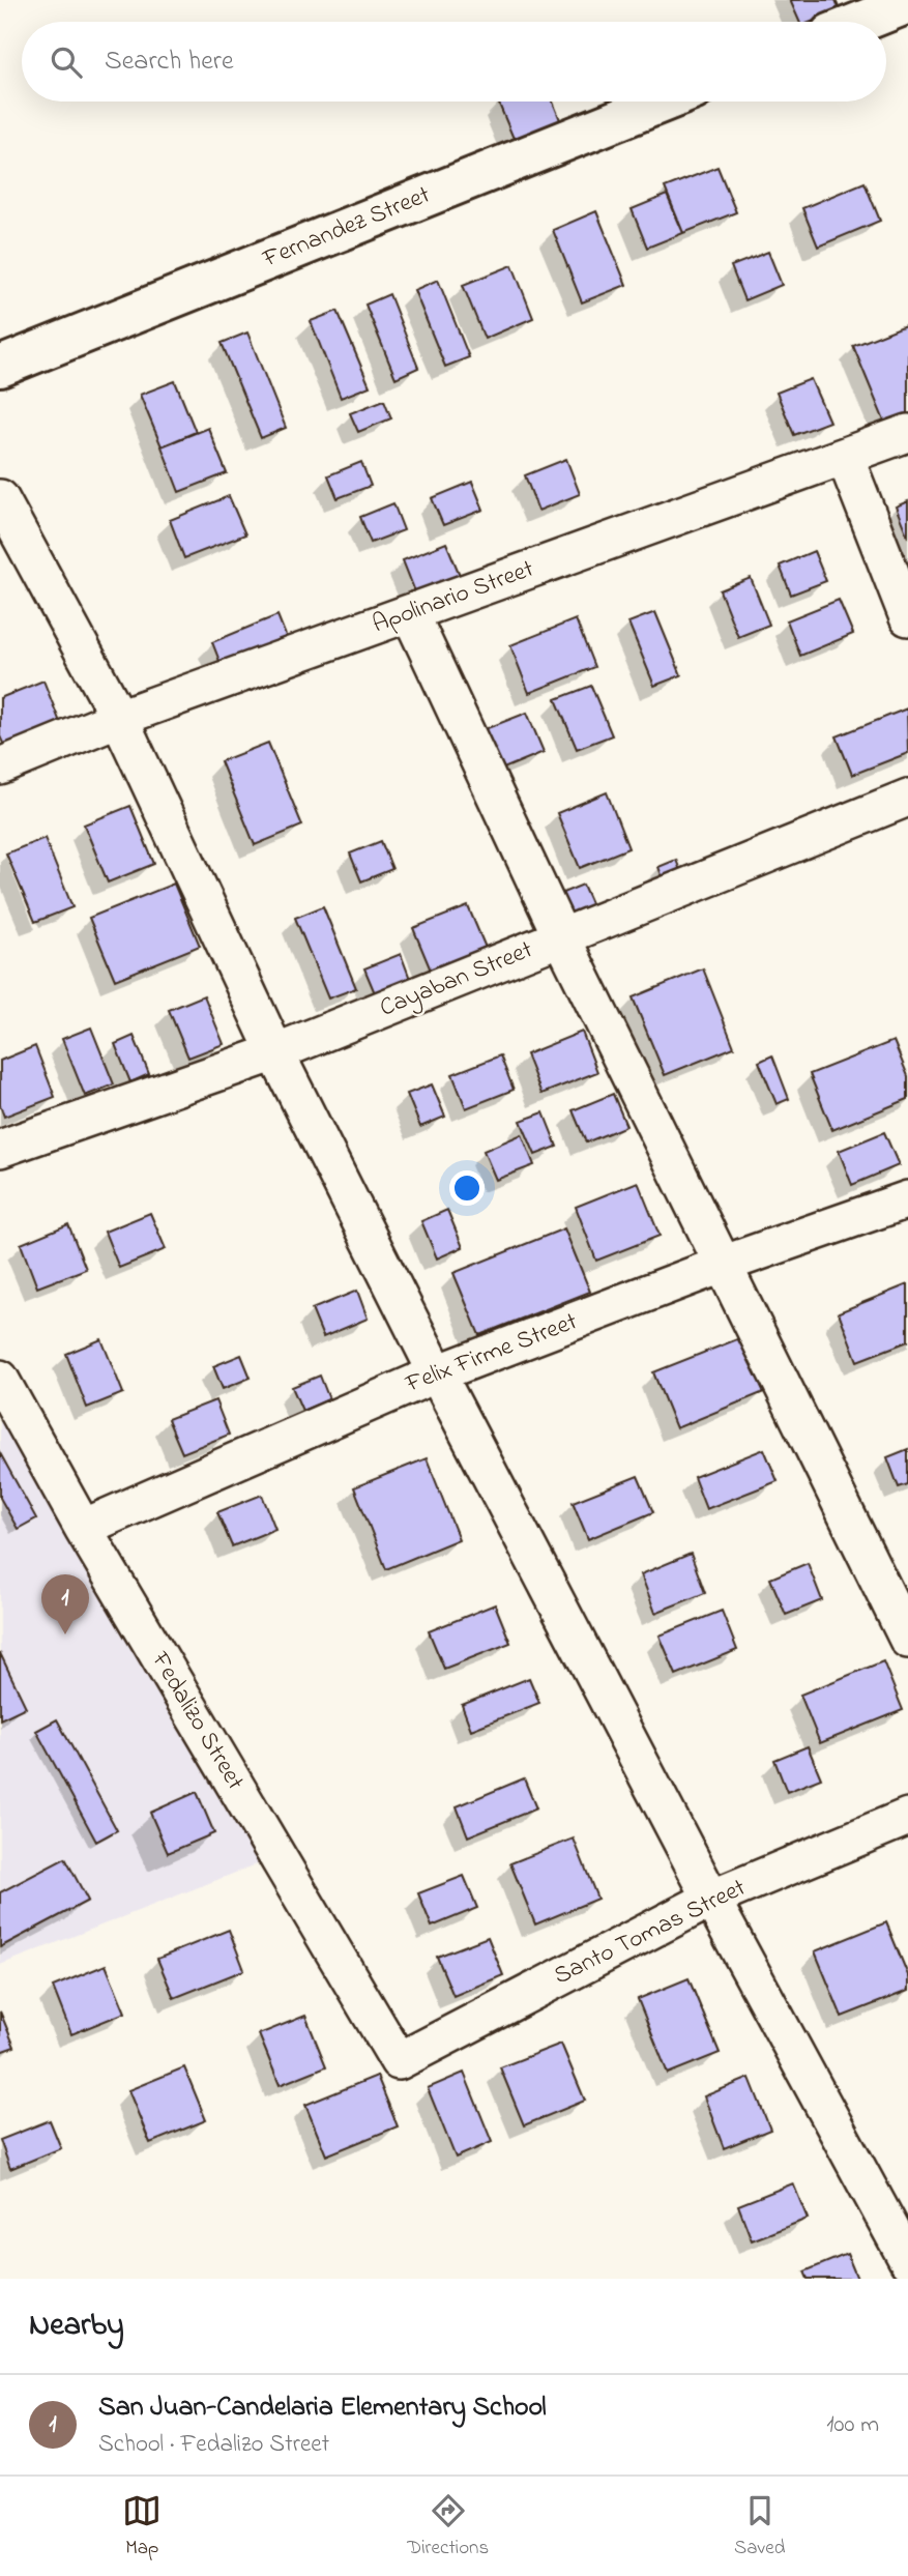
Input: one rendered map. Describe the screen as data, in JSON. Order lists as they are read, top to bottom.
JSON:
{
  "streets": {
    "street": [
      "Fernandez Street",
      "Apolinario Street",
      "Cayaban Street",
      "Felix Firme Street",
      "Fedalizo Street",
      "Santo Tomas Street"
    ]
  },
  "crossings": [
    ["Felix Firme Street", "Fedalizo Street"],
    ["Fedalizo Street", "Santo Tomas Street"]
  ],
  "page": {
    "search": "Search here",
    "pins": "1",
    "heading": "Nearby",
    "list": [
      {
        "mark": "1",
        "name": "San Juan-Candelaria Elementary School",
        "note": "School · Fedalizo Street",
        "value": "100 m"
      }
    ],
    "nav": ["Map", "Directions", "Saved"]
  }
}
